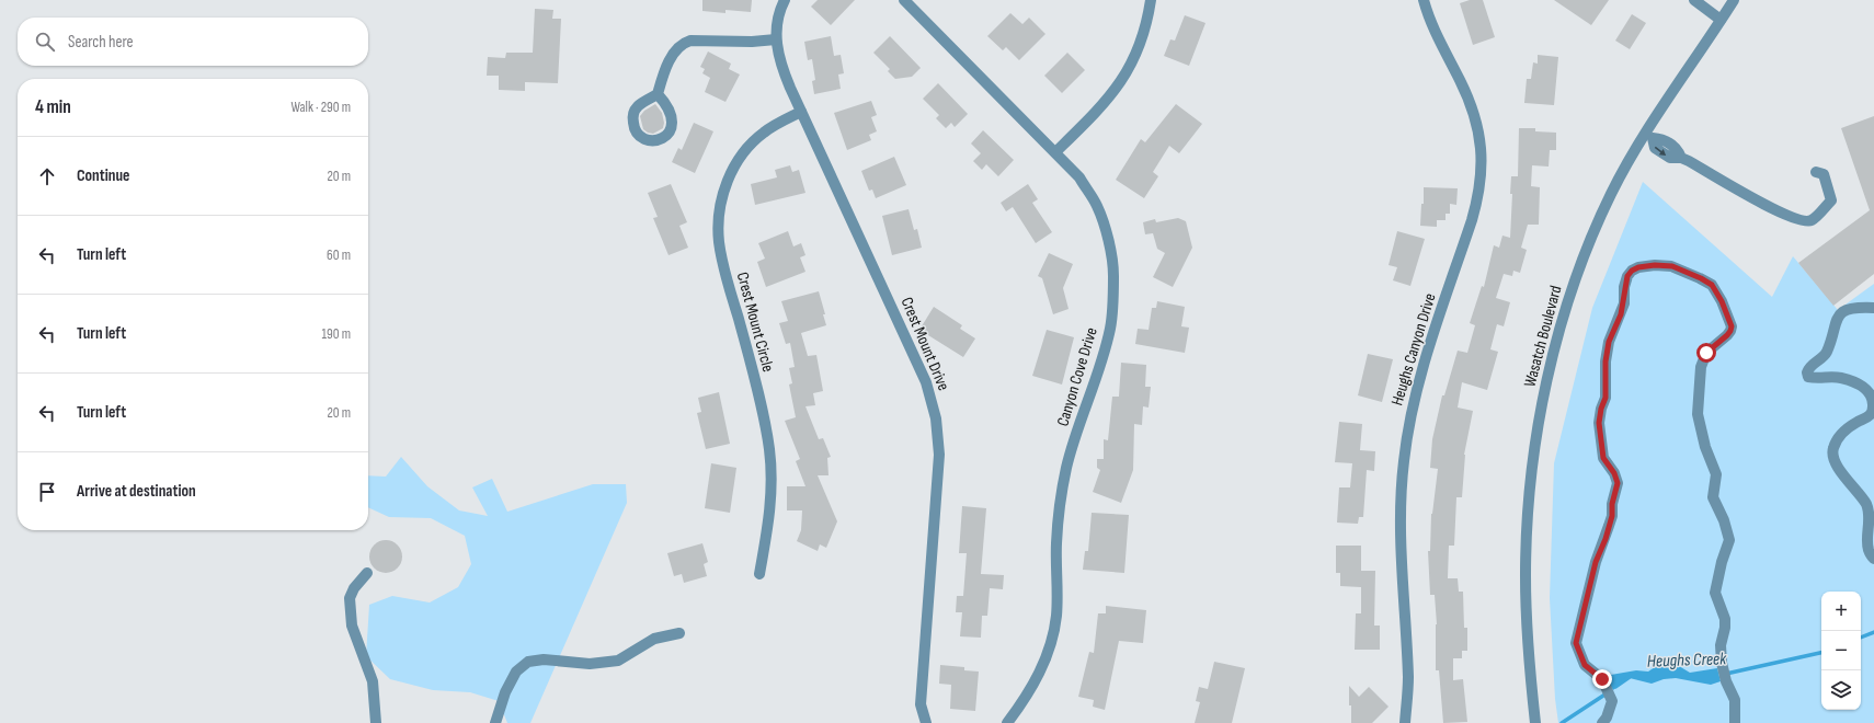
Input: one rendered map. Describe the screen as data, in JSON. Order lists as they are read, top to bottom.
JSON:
{
  "streets": {
    "street": [
      "Crest Mount Circle",
      "Wasatch Boulevard",
      "Crest Mount Drive",
      "Heughs Canyon Drive",
      "Canyon Cove Drive"
    ]
  },
  "crossings": [
    ["Crest Mount Circle", "Crest Mount Drive"]
  ],
  "water": ["Heughs Creek"],
  "page": {
    "search": "Search here",
    "heading": ["4 min", "Walk · 290 m"],
    "list": [
      ["Continue", "20 m"],
      ["Turn left", "60 m"],
      ["Turn left", "190 m"],
      ["Turn left", "20 m"],
      "Arrive at destination"
    ],
    "map_buttons": ["+", "−"]
  }
}
